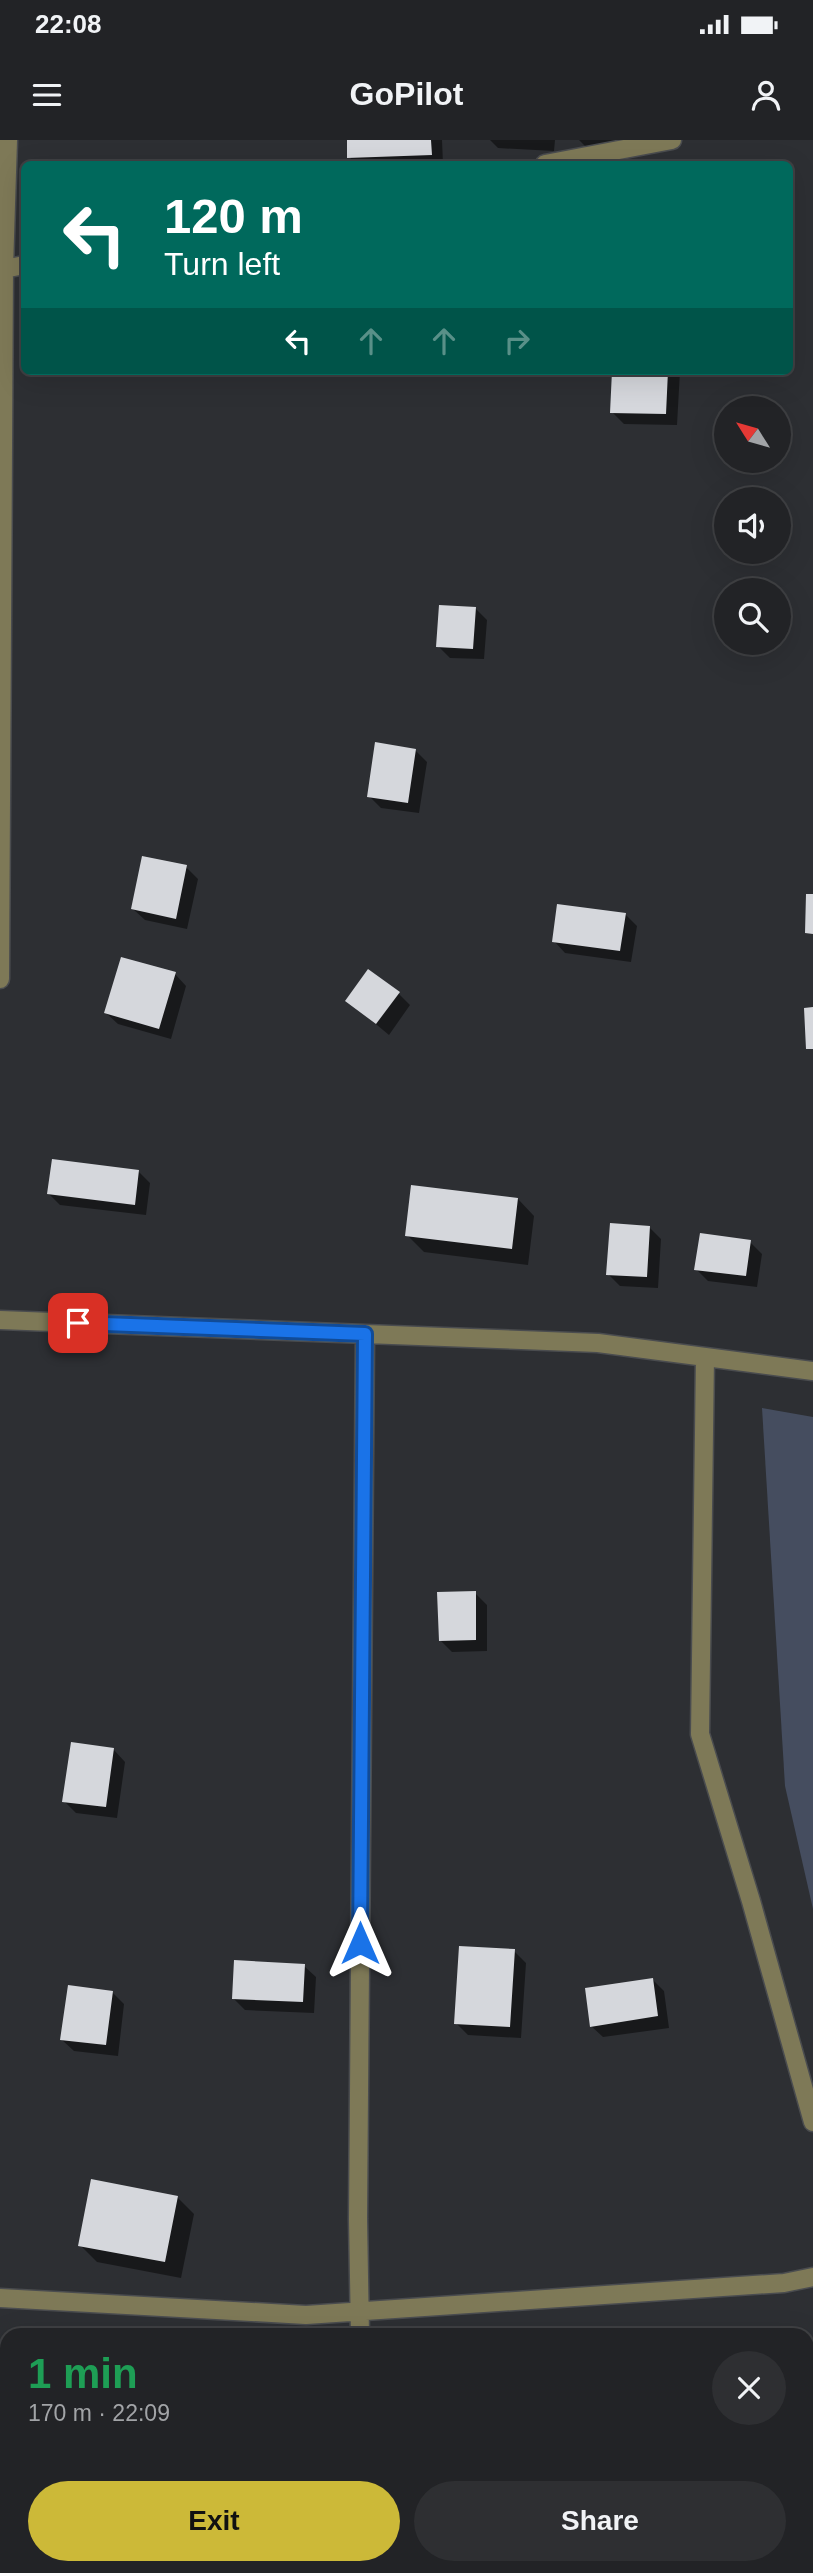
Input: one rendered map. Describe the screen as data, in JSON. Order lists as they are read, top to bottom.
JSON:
{
  "north": "top left",
  "page": {
    "status": "22:08",
    "header": "GoPilot",
    "turn": ["120 m", "Turn left"],
    "heading": ["1 min", "170 m · 22:09"],
    "buttons": ["Exit", "Share"]
  }
}
